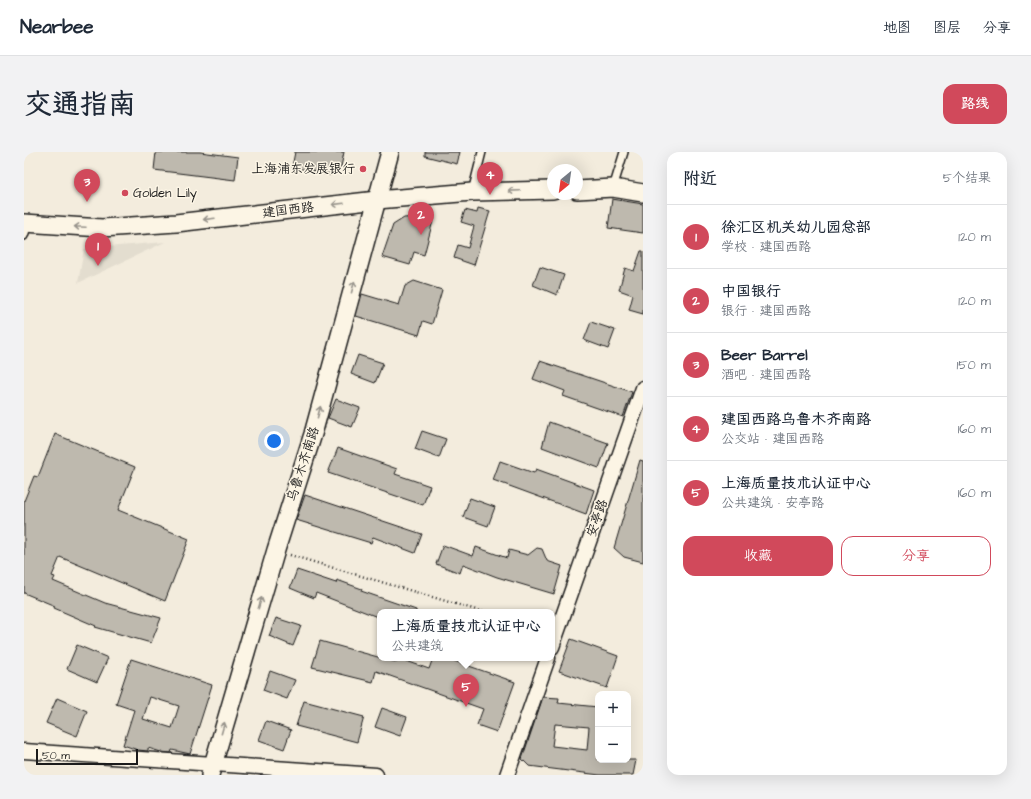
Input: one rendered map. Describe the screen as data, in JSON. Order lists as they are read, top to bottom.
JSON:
{
  "streets": {
    "street": ["建国西路", "乌鲁木齐南路", "安亭路"]
  },
  "crossings": [
    ["建国西路", "乌鲁木齐南路"]
  ],
  "one_way": ["建国西路", "乌鲁木齐南路"],
  "places": ["上海浦东发展银行", "Golden Lily"],
  "scale_bar": "50 m",
  "north": "bottom left",
  "page": {
    "header": "Nearbee",
    "nav": ["地图", "图层", "分享"],
    "title": "交通指南",
    "buttons": [
      "路线",
      ["收藏", "分享"]
    ],
    "heading": ["附近", "5个结果"],
    "pins": [
      "4",
      "3",
      "2",
      "1",
      "5"
    ],
    "list": [
      {
        "mark": "1",
        "name": "徐汇区机关幼儿园总部",
        "note": "学校 · 建国西路",
        "value": "120 m"
      },
      {
        "mark": "2",
        "name": "中国银行",
        "note": "银行 · 建国西路",
        "value": "120 m"
      },
      {
        "mark": "3",
        "name": "Beer Barrel",
        "note": "酒吧 · 建国西路",
        "value": "150 m"
      },
      {
        "mark": "4",
        "name": "建国西路乌鲁木齐南路",
        "note": "公交站 · 建国西路",
        "value": "160 m"
      },
      {
        "mark": "5",
        "name": "上海质量技术认证中心",
        "note": "公共建筑 · 安亭路",
        "value": "160 m"
      }
    ],
    "popup": ["上海质量技术认证中心", "公共建筑"],
    "map_buttons": ["+", "−"],
    "scale": "50 m"
  }
}
